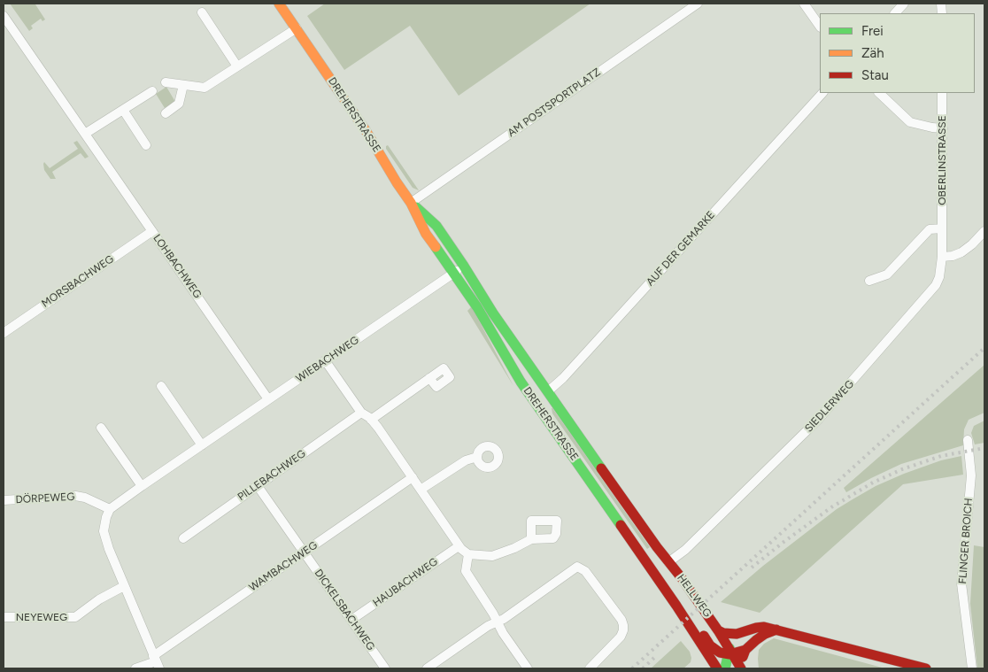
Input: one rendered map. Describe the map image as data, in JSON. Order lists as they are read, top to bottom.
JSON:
{
  "streets": {
    "main road": [
      "DREHERSTRASSE",
      "AUF DER GEMARKE",
      "SIEDLERWEG",
      "HELLWEG"
    ],
    "street": [
      "AM POSTSPORTPLATZ",
      "OBERLINSTRASSE",
      "LOHBACHWEG",
      "MORSBACHWEG",
      "WIEBACHWEG",
      "PILLEBACHWEG",
      "DÖRPEWEG",
      "FLINGER BROICH",
      "WAMBACHWEG",
      "HAUBACHWEG",
      "DICKELSBACHWEG",
      "NEYEWEG"
    ]
  },
  "crossings": [
    ["AM POSTSPORTPLATZ", "DREHERSTRASSE"],
    ["DREHERSTRASSE", "AUF DER GEMARKE"],
    ["DREHERSTRASSE", "WIEBACHWEG"],
    ["DREHERSTRASSE", "SIEDLERWEG"],
    ["DREHERSTRASSE", "HELLWEG"],
    ["OBERLINSTRASSE", "SIEDLERWEG"],
    ["LOHBACHWEG", "MORSBACHWEG"],
    ["LOHBACHWEG", "WIEBACHWEG"],
    ["WIEBACHWEG", "DÖRPEWEG"],
    ["SIEDLERWEG", "HELLWEG"],
    ["PILLEBACHWEG", "DICKELSBACHWEG"],
    ["WAMBACHWEG", "DICKELSBACHWEG"],
    ["HAUBACHWEG", "DICKELSBACHWEG"]
  ],
  "legend": ["Frei", "Zäh", "Stau"]
}
